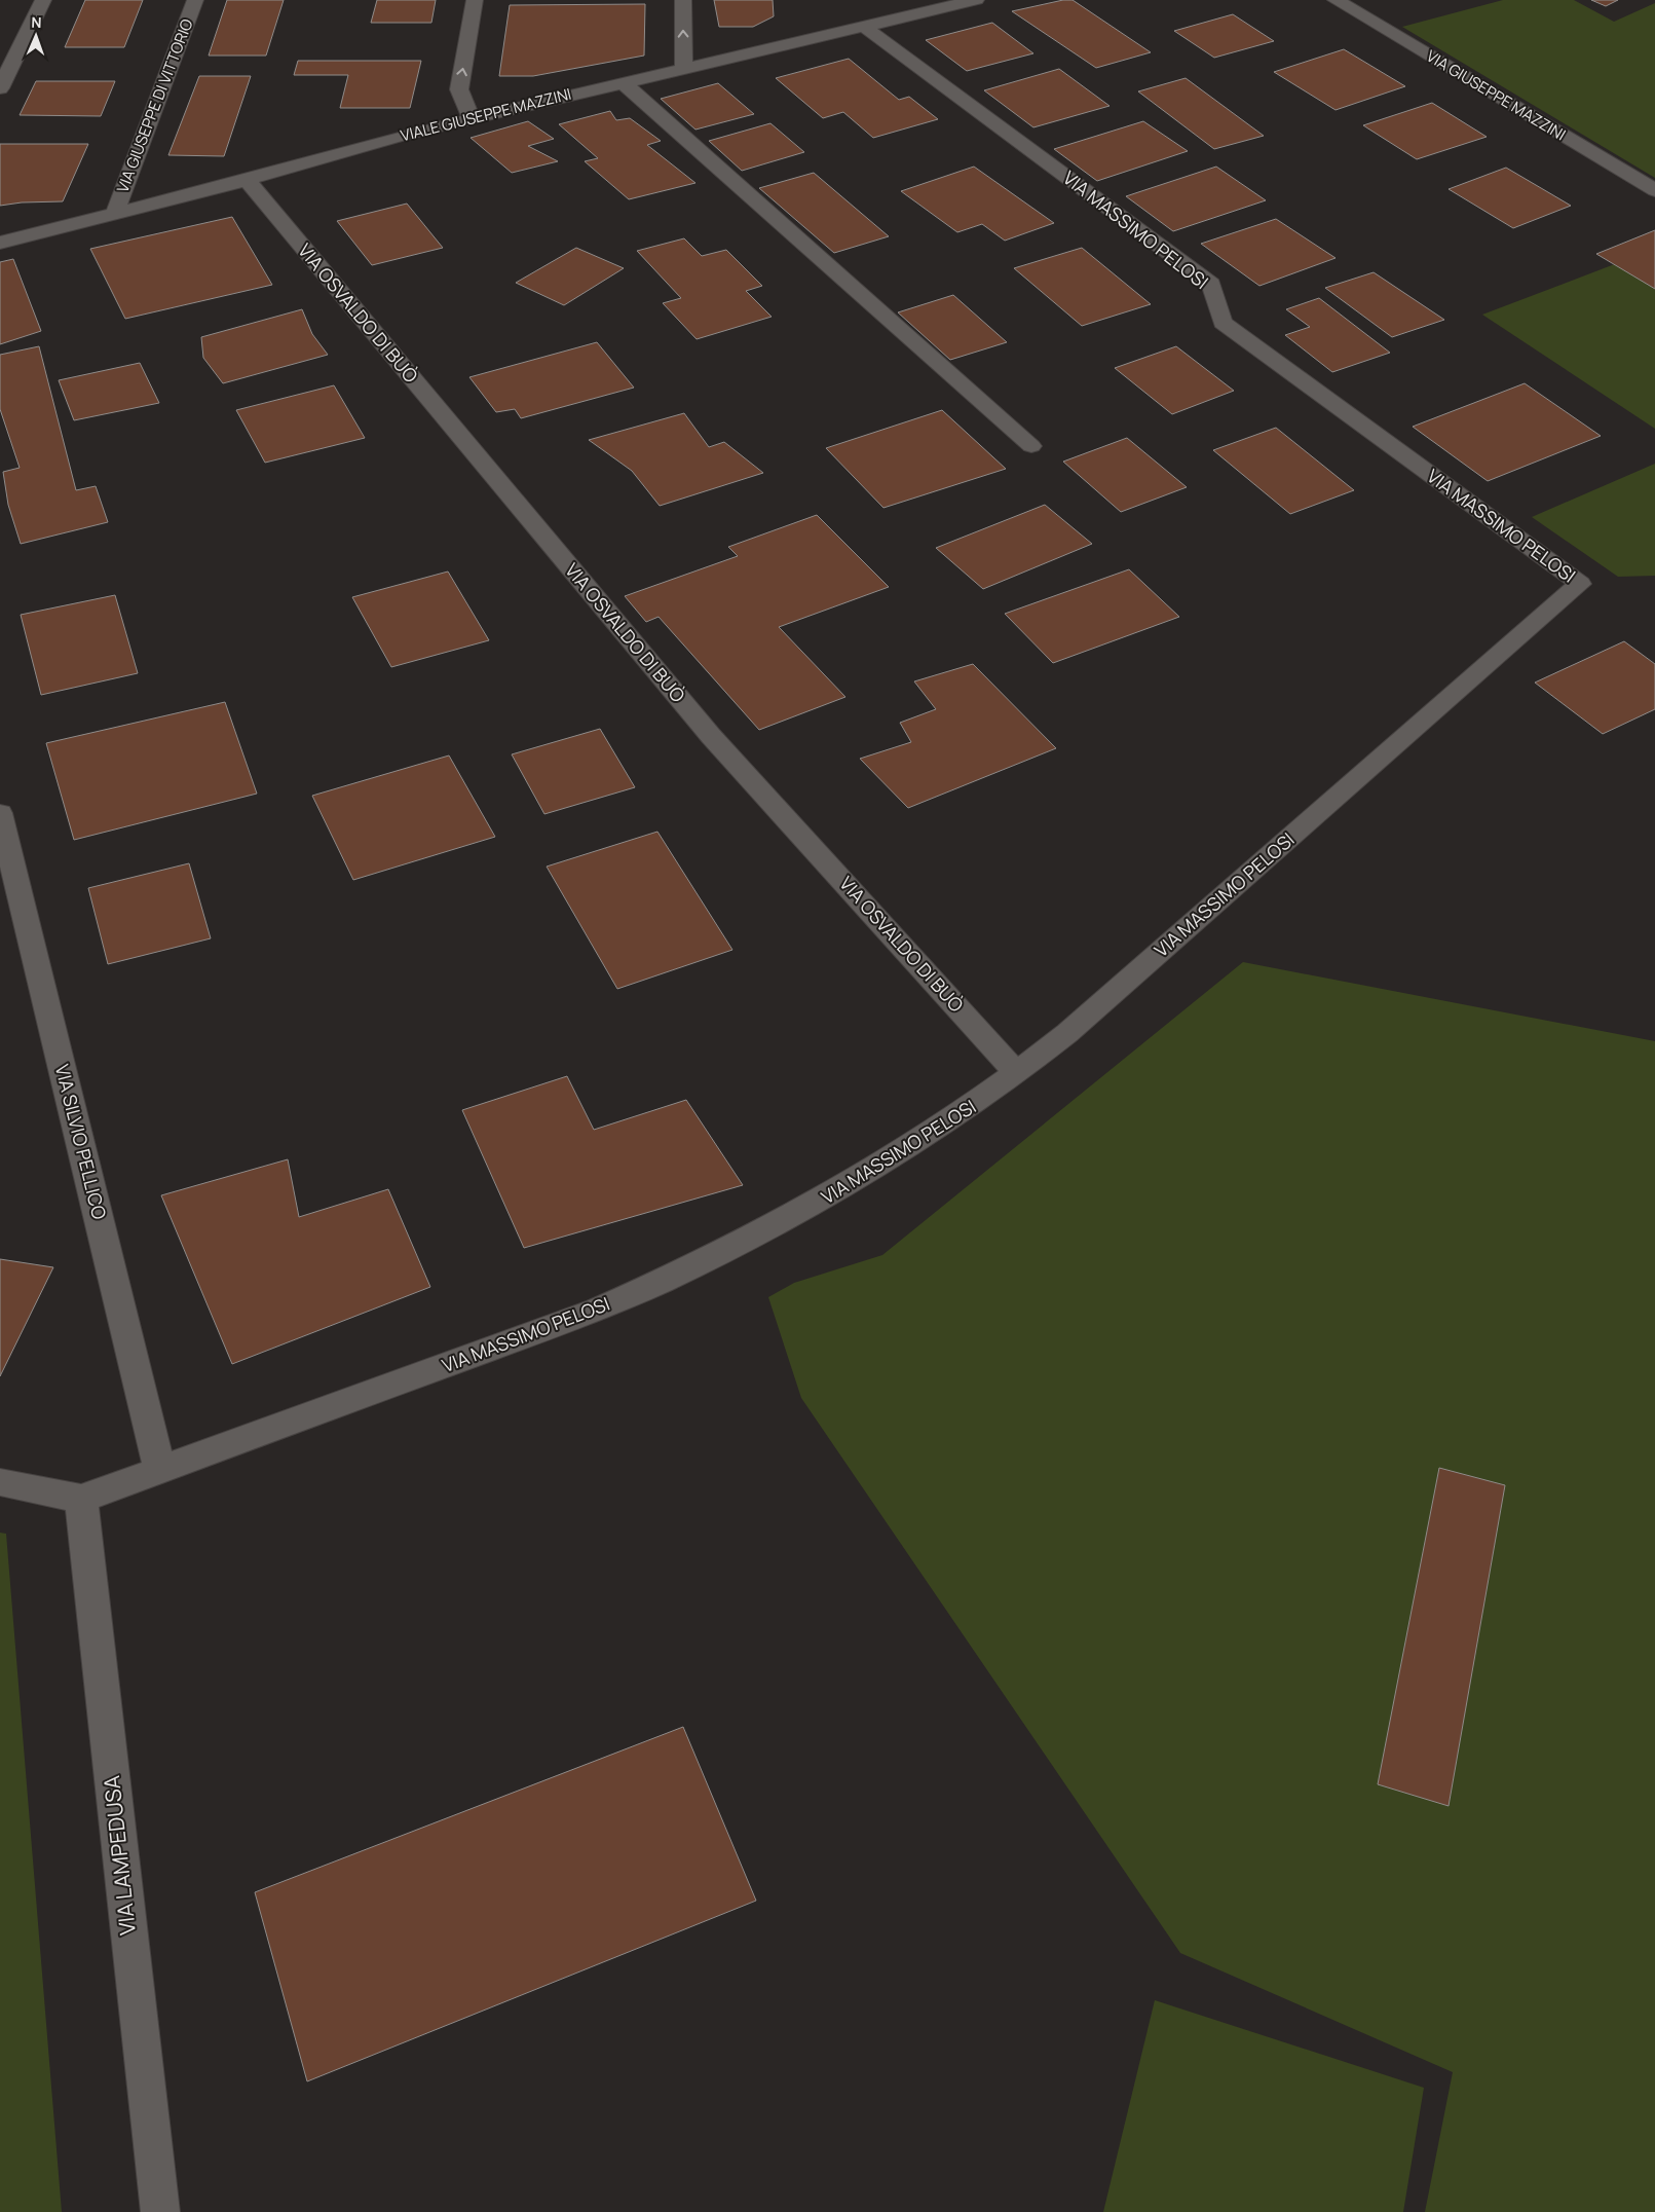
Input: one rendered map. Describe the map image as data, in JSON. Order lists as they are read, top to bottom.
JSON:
{
  "streets": {
    "street": [
      "VIA GIUSEPPE MAZZINI",
      "VIA GIUSEPPE DI VITTORIO",
      "VIALE GIUSEPPE MAZZINI",
      "VIA MASSIMO PELOSI",
      "VIA OSVALDO DI BUÒ",
      "VIA SILVIO PELLICO",
      "VIA LAMPEDUSA"
    ]
  },
  "crossings": [
    ["VIA GIUSEPPE DI VITTORIO", "VIALE GIUSEPPE MAZZINI"],
    ["VIALE GIUSEPPE MAZZINI", "VIA MASSIMO PELOSI"],
    ["VIALE GIUSEPPE MAZZINI", "VIA OSVALDO DI BUÒ"],
    ["VIA MASSIMO PELOSI", "VIA OSVALDO DI BUÒ"],
    ["VIA MASSIMO PELOSI", "VIA SILVIO PELLICO"],
    ["VIA MASSIMO PELOSI", "VIA LAMPEDUSA"]
  ],
  "north": "top"
}
